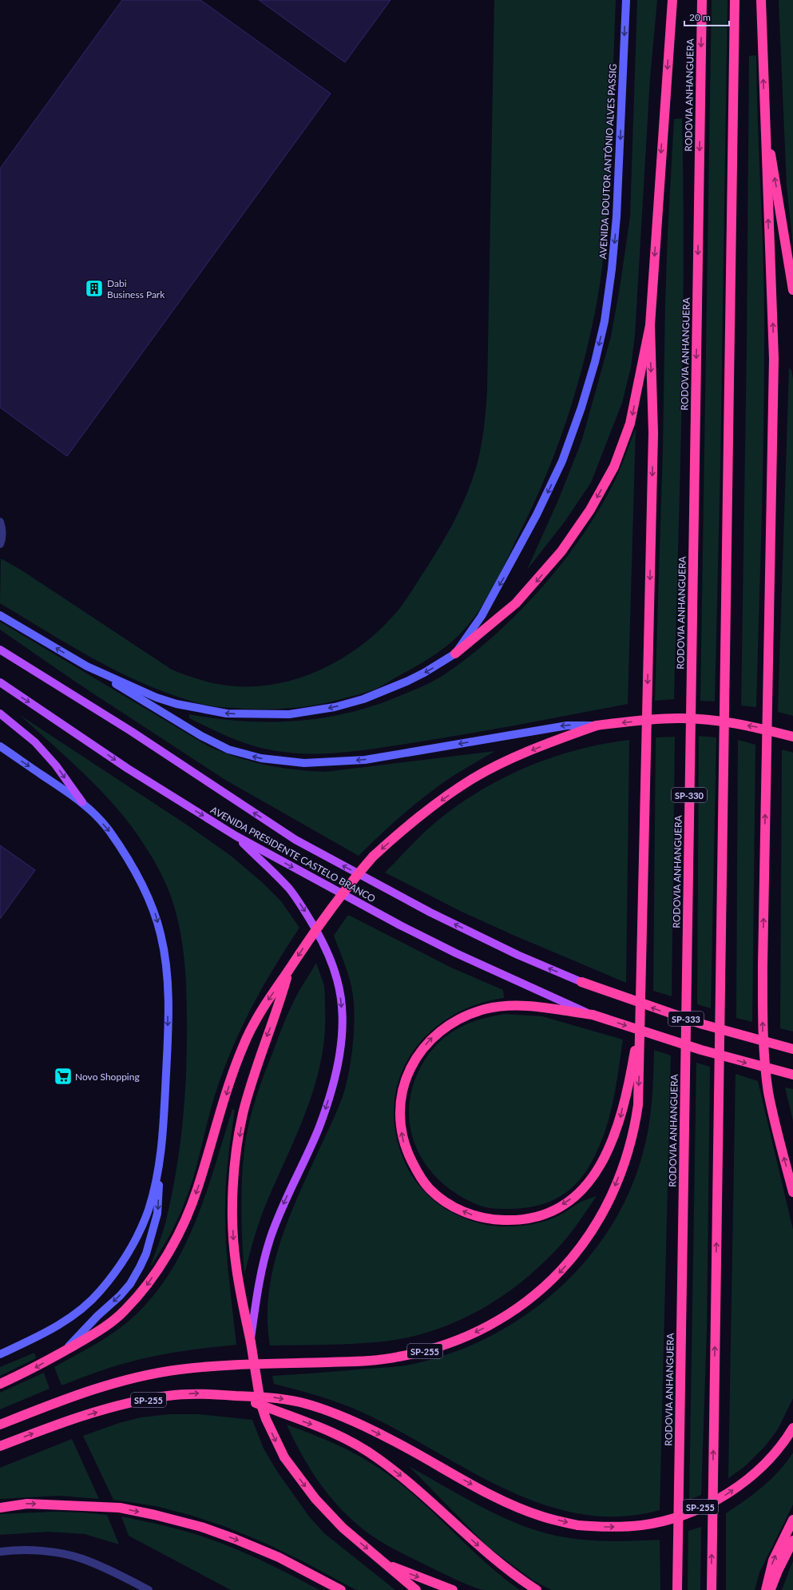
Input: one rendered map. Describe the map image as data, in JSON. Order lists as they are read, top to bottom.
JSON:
{
  "streets": {
    "highway": [
      "RODOVIA ANHANGUERA",
      "SP-330",
      "SP-333",
      "SP-255"
    ],
    "main road": ["AVENIDA DOUTOR ANTÔNIO ALVES PASSIG", "AVENIDA PRESIDENTE CASTELO BRANCO"]
  },
  "crossings": [
    ["AVENIDA PRESIDENTE CASTELO BRANCO", "SP-333"]
  ],
  "one_way": ["AVENIDA DOUTOR ANTÔNIO ALVES PASSIG"],
  "places": {
    "building": ["Dabi Business Park"],
    "supermarket": ["Novo Shopping"]
  },
  "scale_bar": "20 m"
}
